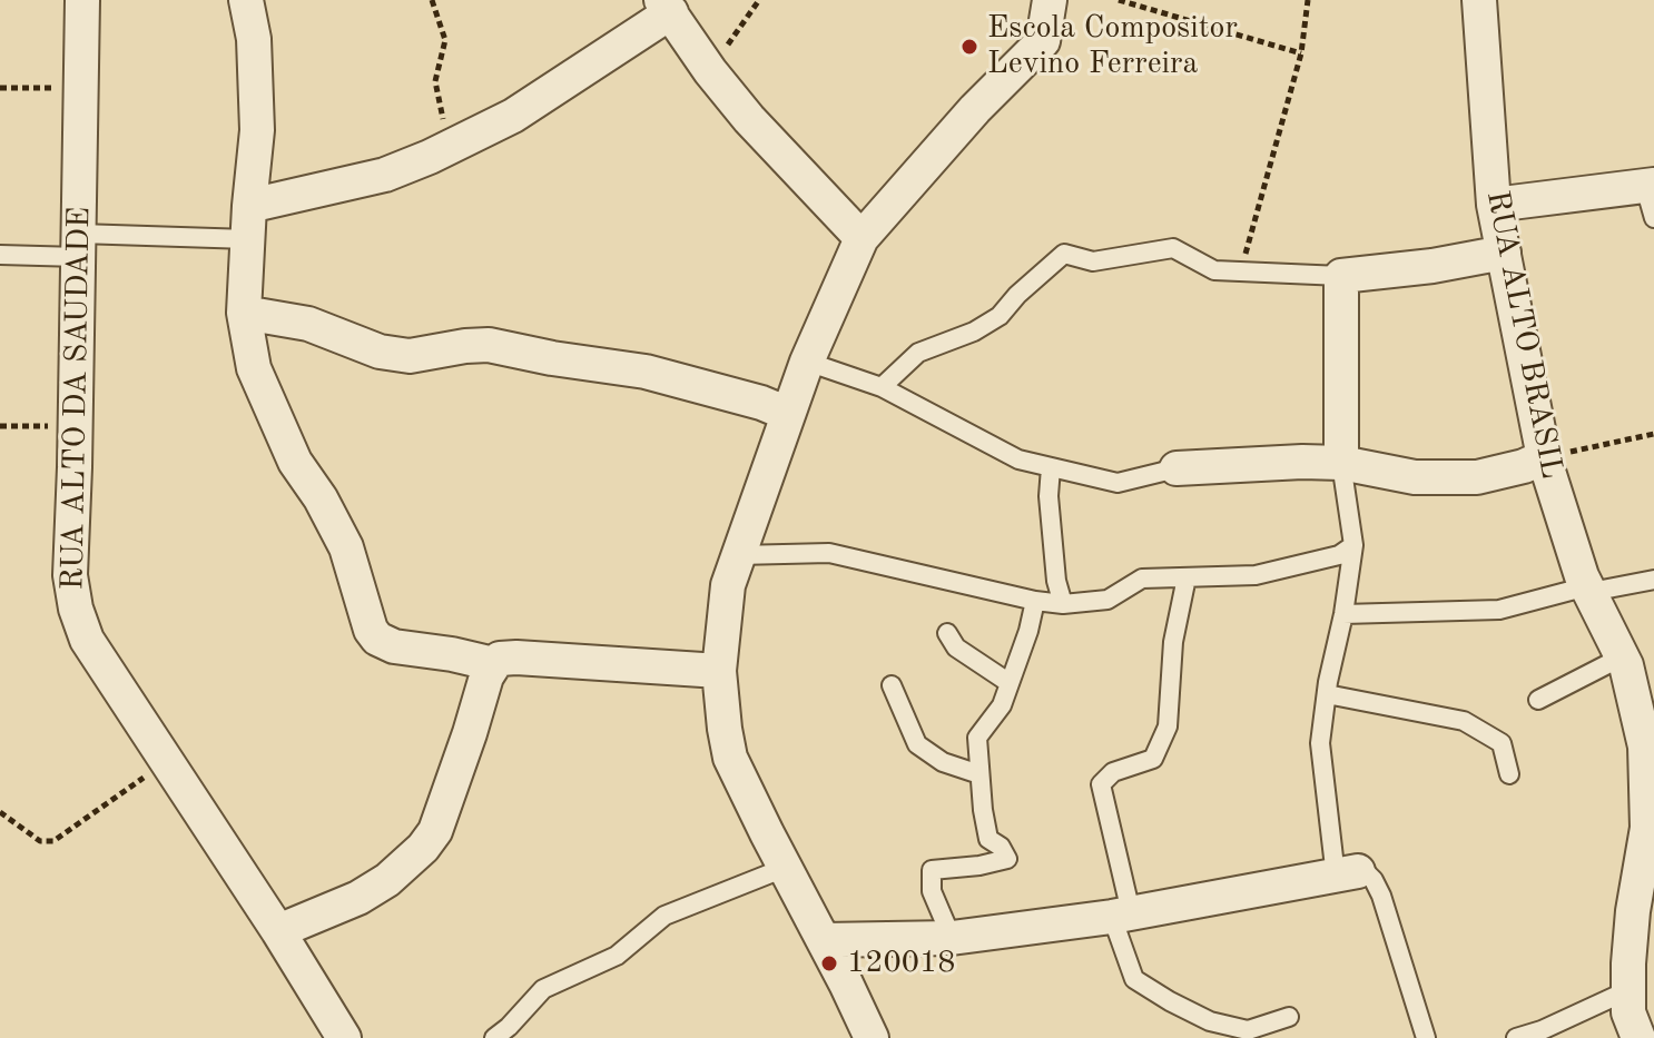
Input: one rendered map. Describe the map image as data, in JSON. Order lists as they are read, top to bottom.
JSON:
{
  "streets": {
    "street": ["RUA ALTO BRASIL", "RUA ALTO DA SAUDADE"]
  },
  "places": ["Escola Compositor Levino Ferreira", "120018"]
}
